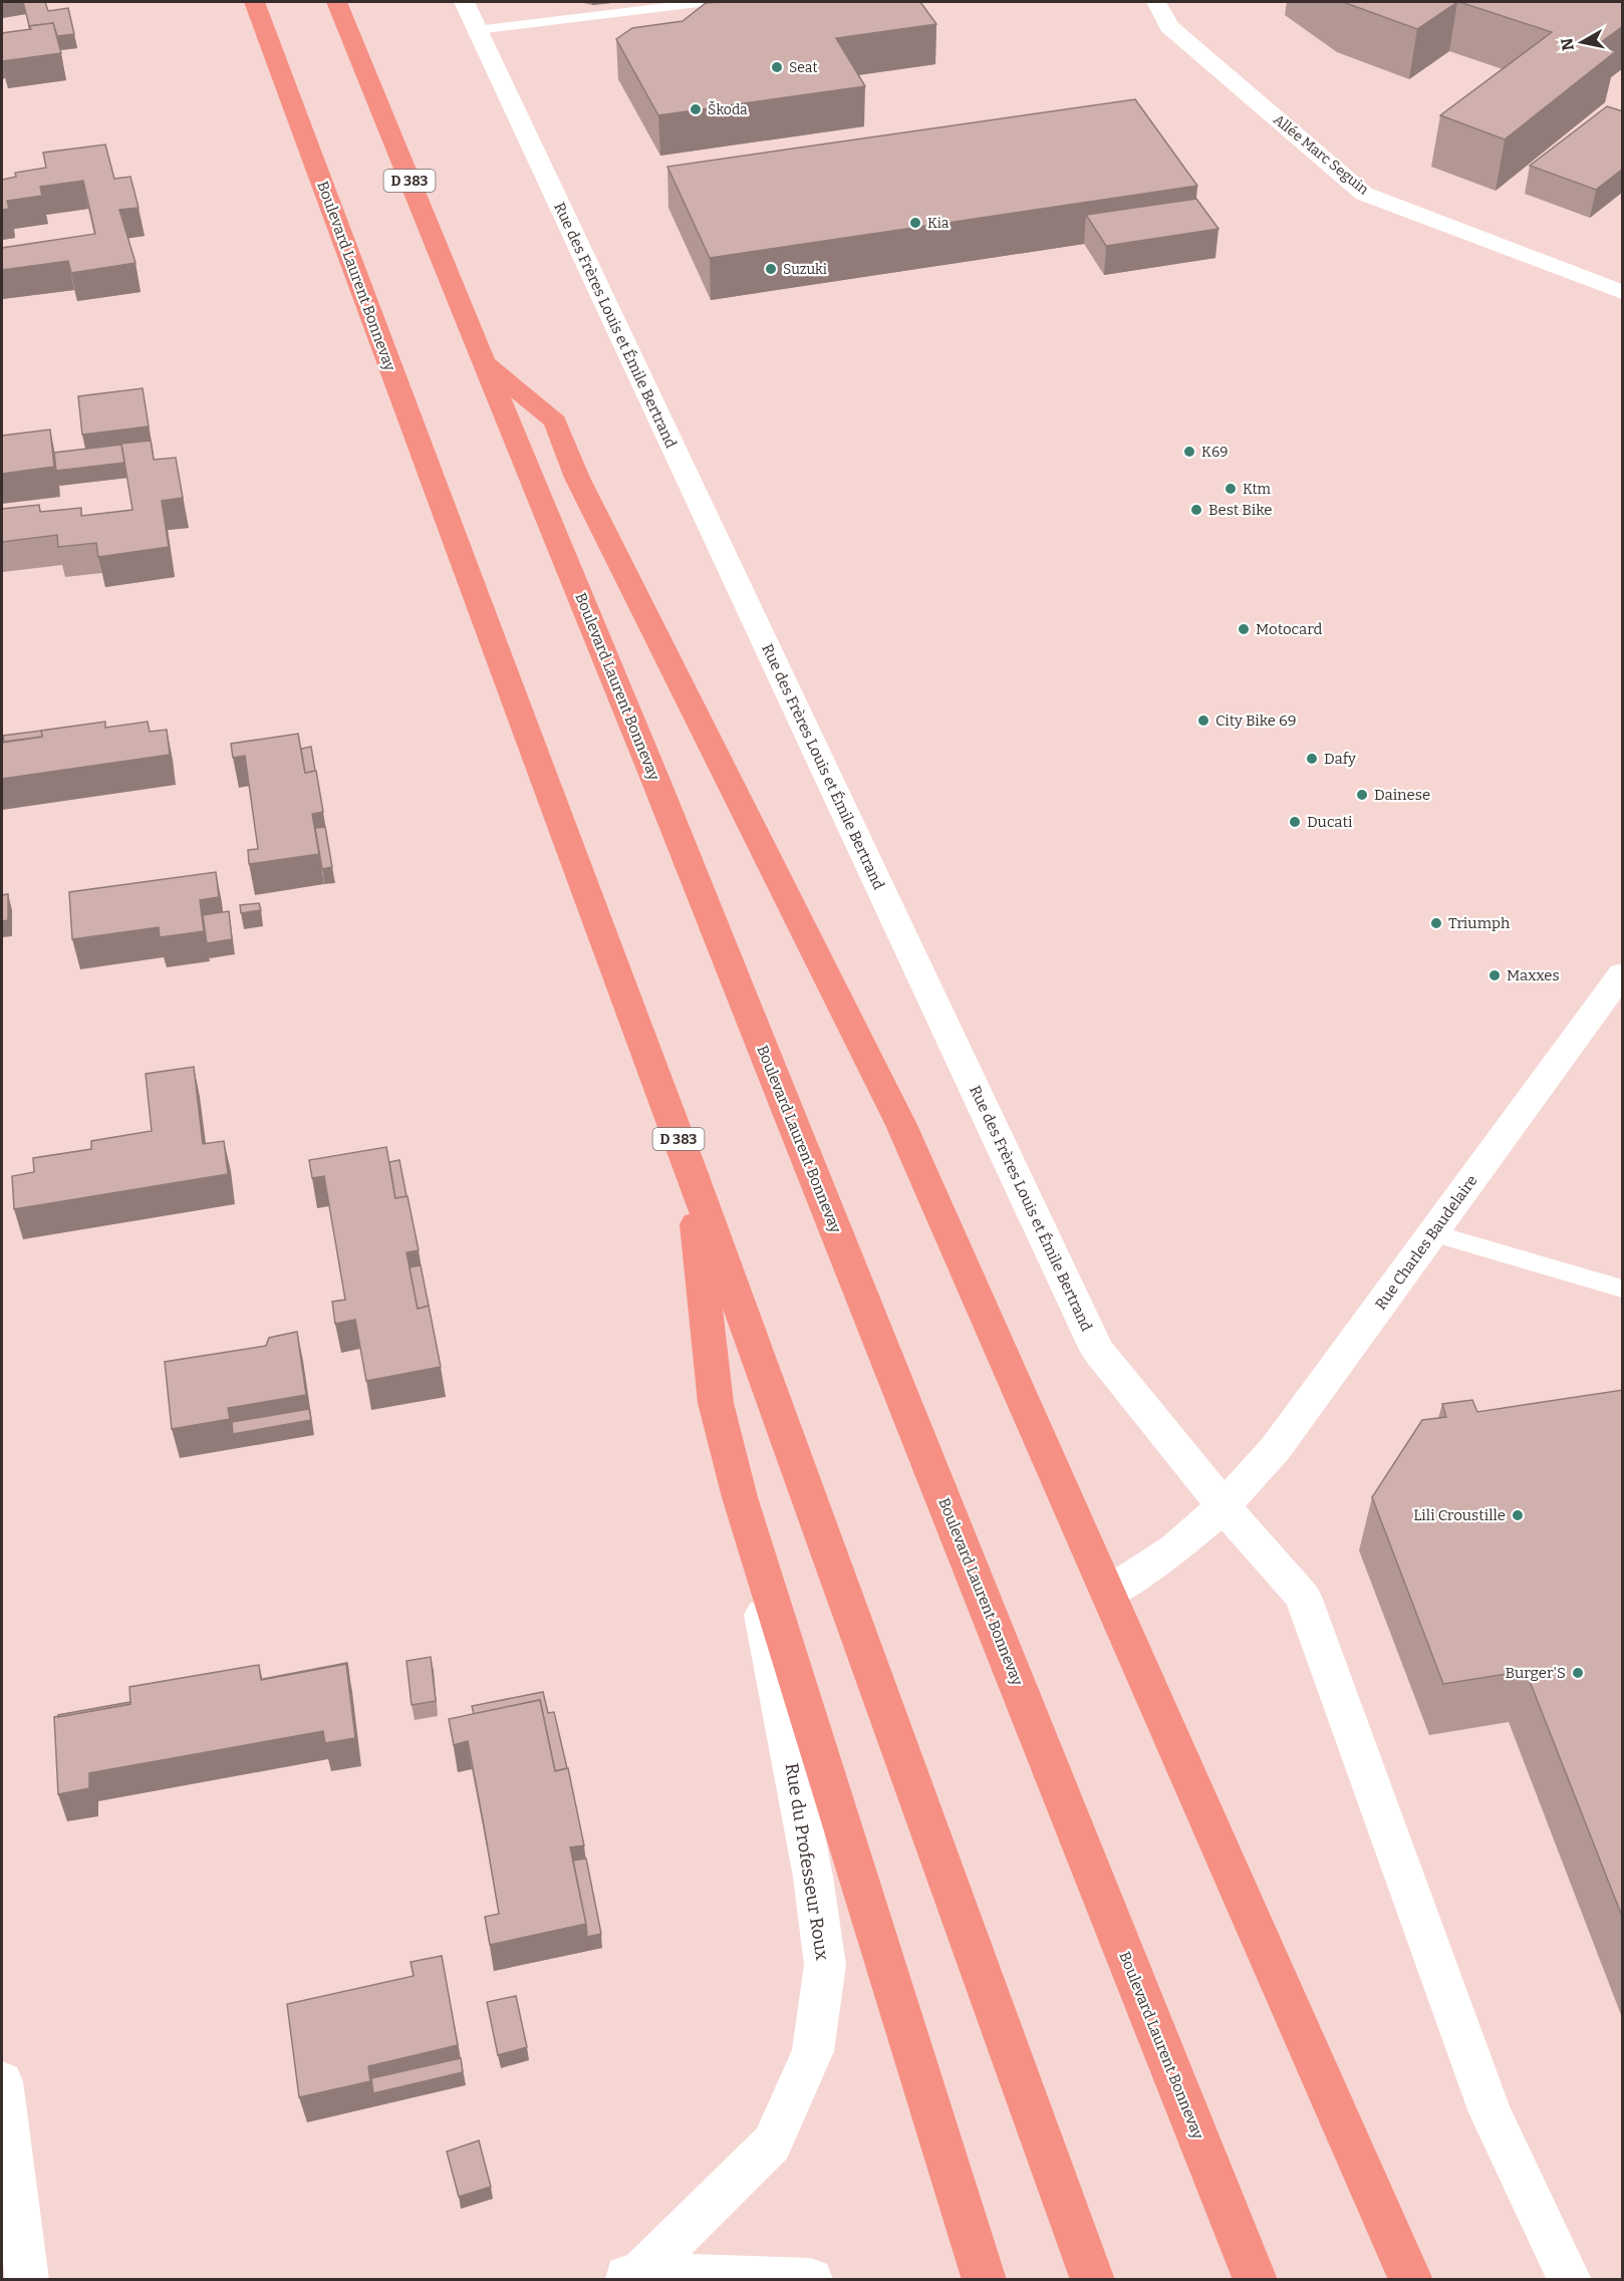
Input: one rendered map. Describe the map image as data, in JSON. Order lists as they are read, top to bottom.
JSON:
{
  "streets": {
    "highway": ["D 383", "Boulevard Laurent Bonnevay"],
    "street": [
      "Allée Marc Seguin",
      "Rue des Frères Louis et Émile Bertrand",
      "Rue Charles Baudelaire",
      "Rue du Professeur Roux"
    ]
  },
  "crossings": [
    ["Rue des Frères Louis et Émile Bertrand", "Rue Charles Baudelaire"]
  ],
  "places": [
    "Seat",
    "Škoda",
    "Kia",
    "Suzuki",
    "K69",
    "Ktm",
    "Best Bike",
    "Motocard",
    "City Bike 69",
    "Dafy",
    "Dainese",
    "Ducati",
    "Triumph",
    "Maxxes",
    "Lili Croustille",
    "Burger'S"
  ],
  "north": "left"
}
